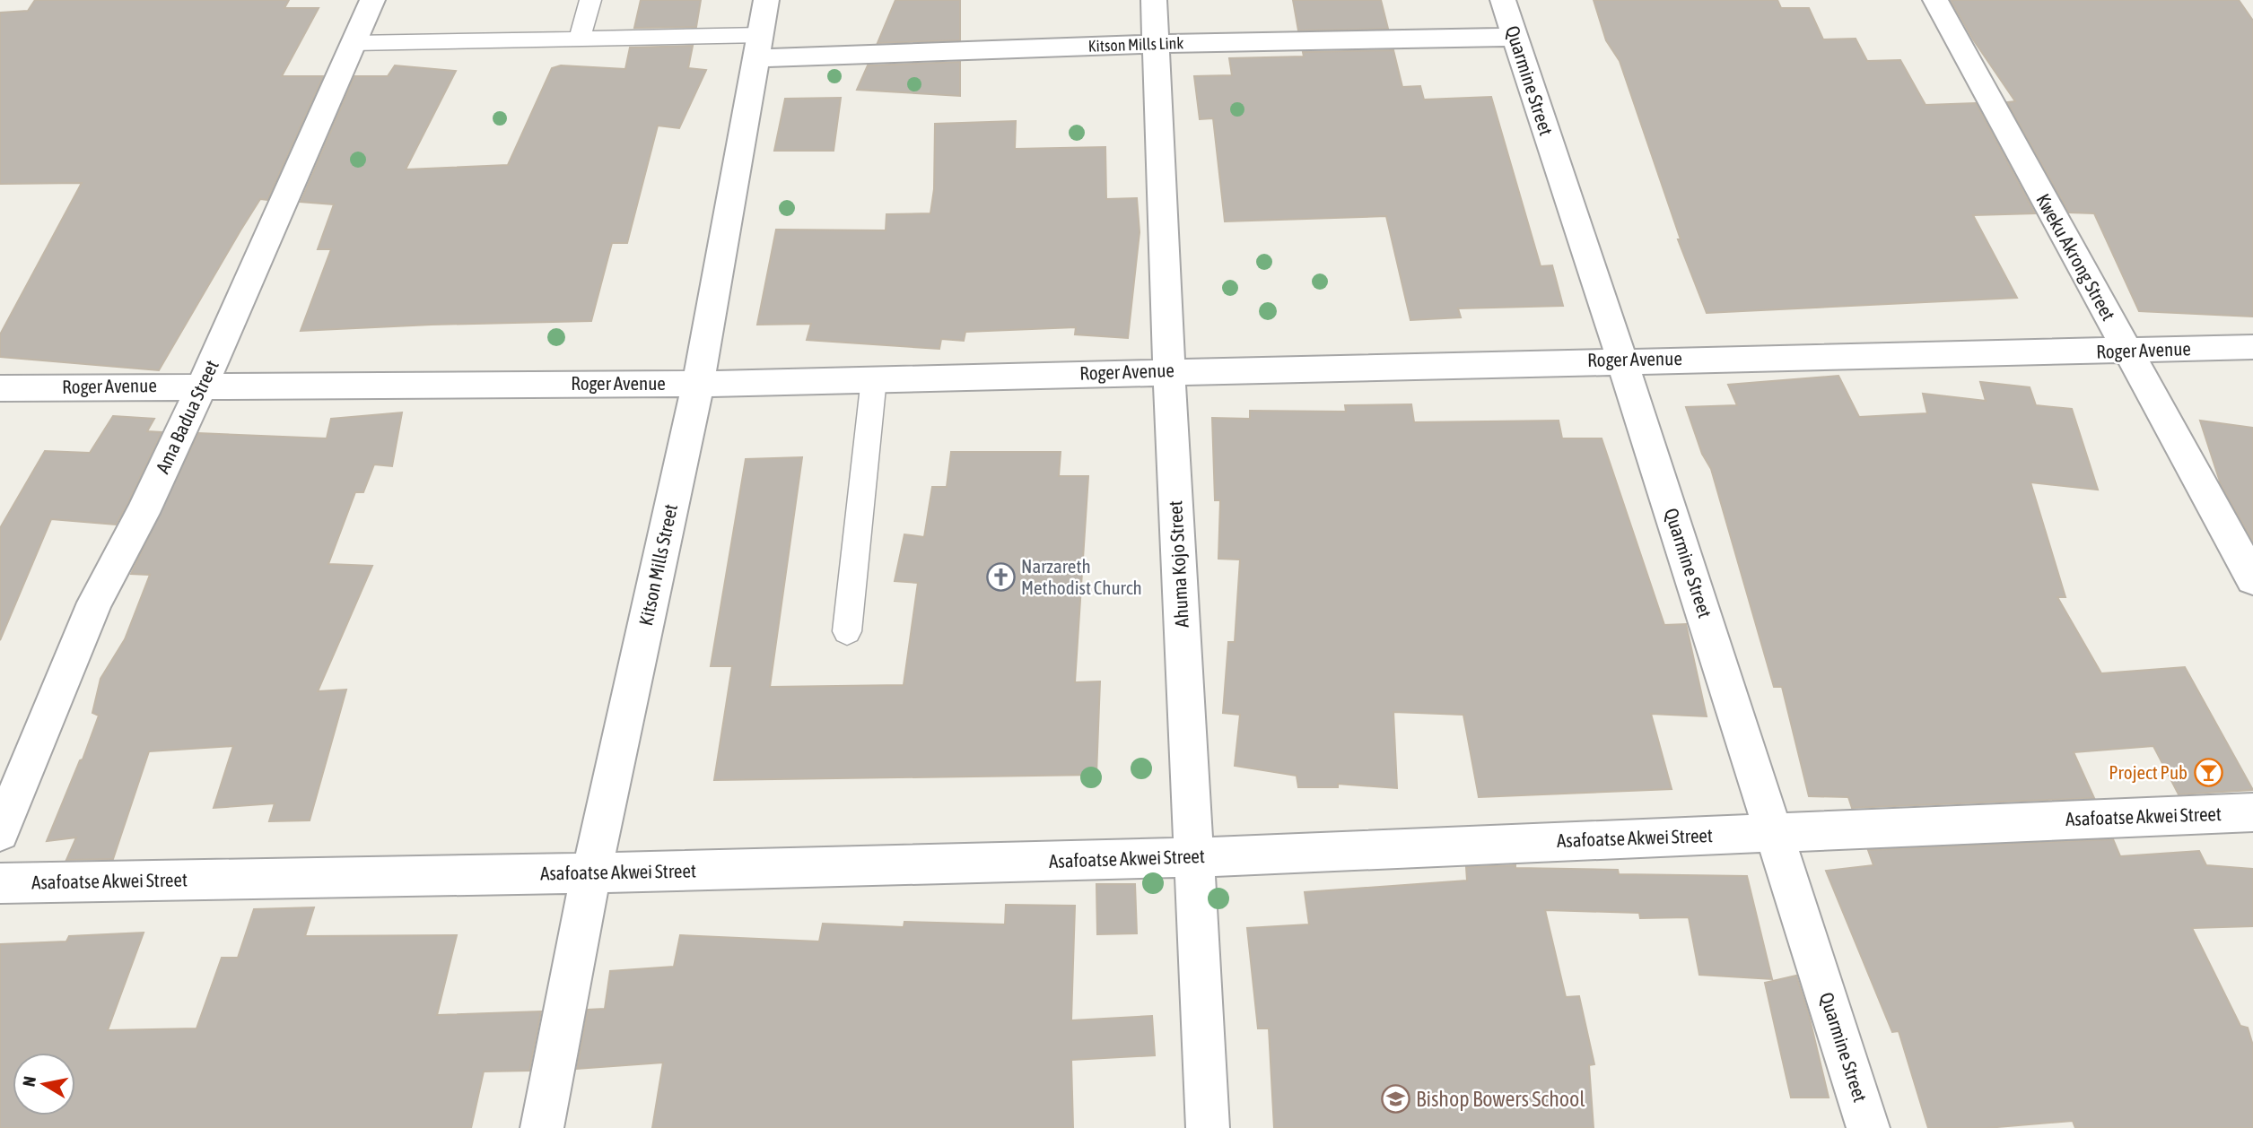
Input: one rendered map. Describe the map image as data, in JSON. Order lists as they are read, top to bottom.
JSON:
{
  "streets": {
    "street": [
      "Kitson Mills Link",
      "Quarmine Street",
      "Kweku Akrong Street",
      "Roger Avenue",
      "Ama Badua Street",
      "Ahuma Kojo Street",
      "Kitson Mills Street",
      "Asafoatse Akwei Street"
    ]
  },
  "crossings": [
    ["Kitson Mills Link", "Quarmine Street"],
    ["Kitson Mills Link", "Ahuma Kojo Street"],
    ["Kitson Mills Link", "Kitson Mills Street"],
    ["Quarmine Street", "Roger Avenue"],
    ["Quarmine Street", "Asafoatse Akwei Street"],
    ["Kweku Akrong Street", "Roger Avenue"],
    ["Roger Avenue", "Ama Badua Street"],
    ["Roger Avenue", "Ahuma Kojo Street"],
    ["Roger Avenue", "Kitson Mills Street"],
    ["Ahuma Kojo Street", "Asafoatse Akwei Street"],
    ["Kitson Mills Street", "Asafoatse Akwei Street"]
  ],
  "places": {
    "church": ["Narzareth Methodist Church"],
    "bar": ["Project Pub"],
    "school or university": ["Bishop Bowers School"]
  },
  "north": "left"
}
